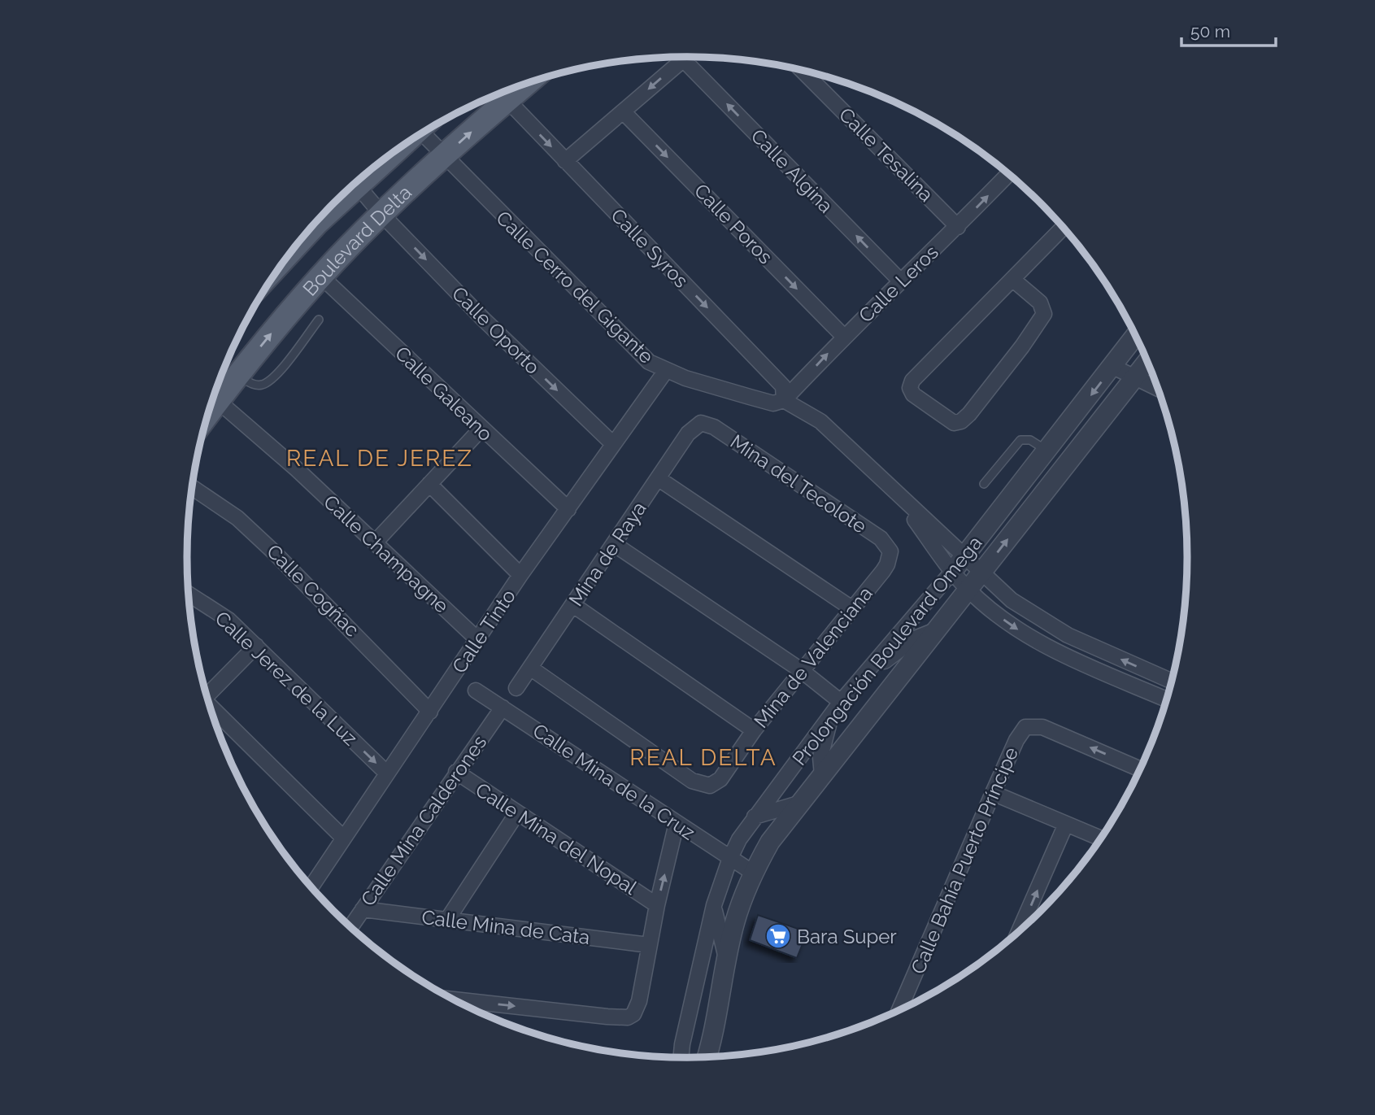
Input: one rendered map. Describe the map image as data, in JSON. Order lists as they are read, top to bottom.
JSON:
{
  "streets": {
    "main road": ["Boulevard Delta"],
    "street": [
      "Calle Tesalina",
      "Calle Algina",
      "Calle Poros",
      "Calle Syros",
      "Calle Leros",
      "Calle Cerro del Gigante",
      "Calle Oporto",
      "Calle Galeano",
      "Mina del Tecolote",
      "Calle Champagne",
      "Mina de Raya",
      "Calle Cogñac",
      "Calle Tinto",
      "Prolongación Boulevard Omega",
      "Mina de Valenciana",
      "Calle Jerez de la Luz",
      "Calle Mina de la Cruz",
      "Calle Mina Calderones",
      "Calle Mina del Nopal",
      "Calle Bahía Puerto Príncipe",
      "Calle Mina de Cata"
    ]
  },
  "crossings": [
    ["Calle Tesalina", "Calle Leros"],
    ["Calle Algina", "Calle Leros"],
    ["Calle Poros", "Calle Leros"],
    ["Boulevard Delta", "Calle Syros"],
    ["Boulevard Delta", "Calle Cerro del Gigante"],
    ["Boulevard Delta", "Calle Oporto"],
    ["Boulevard Delta", "Calle Galeano"],
    ["Boulevard Delta", "Calle Champagne"],
    ["Calle Syros", "Calle Leros"],
    ["Calle Syros", "Calle Cerro del Gigante"],
    ["Calle Leros", "Calle Cerro del Gigante"],
    ["Calle Cerro del Gigante", "Calle Tinto"],
    ["Calle Cerro del Gigante", "Prolongación Boulevard Omega"],
    ["Calle Oporto", "Calle Tinto"],
    ["Calle Galeano", "Calle Tinto"],
    ["Mina del Tecolote", "Mina de Raya"],
    ["Mina del Tecolote", "Mina de Valenciana"],
    ["Calle Champagne", "Calle Tinto"],
    ["Mina de Raya", "Mina de Valenciana"],
    ["Calle Cogñac", "Calle Tinto"],
    ["Calle Tinto", "Calle Jerez de la Luz"],
    ["Prolongación Boulevard Omega", "Calle Mina de la Cruz"],
    ["Calle Mina de la Cruz", "Calle Mina Calderones"],
    ["Calle Mina Calderones", "Calle Mina del Nopal"],
    ["Calle Mina Calderones", "Calle Mina de Cata"]
  ],
  "one_way": [
    "Calle Algina",
    "Calle Poros",
    "Boulevard Delta",
    "Calle Syros",
    "Calle Oporto"
  ],
  "districts": ["REAL DE JEREZ", "REAL DELTA"],
  "places": {
    "supermarket": ["Bara Super"]
  },
  "scale_bar": "50 m"
}
